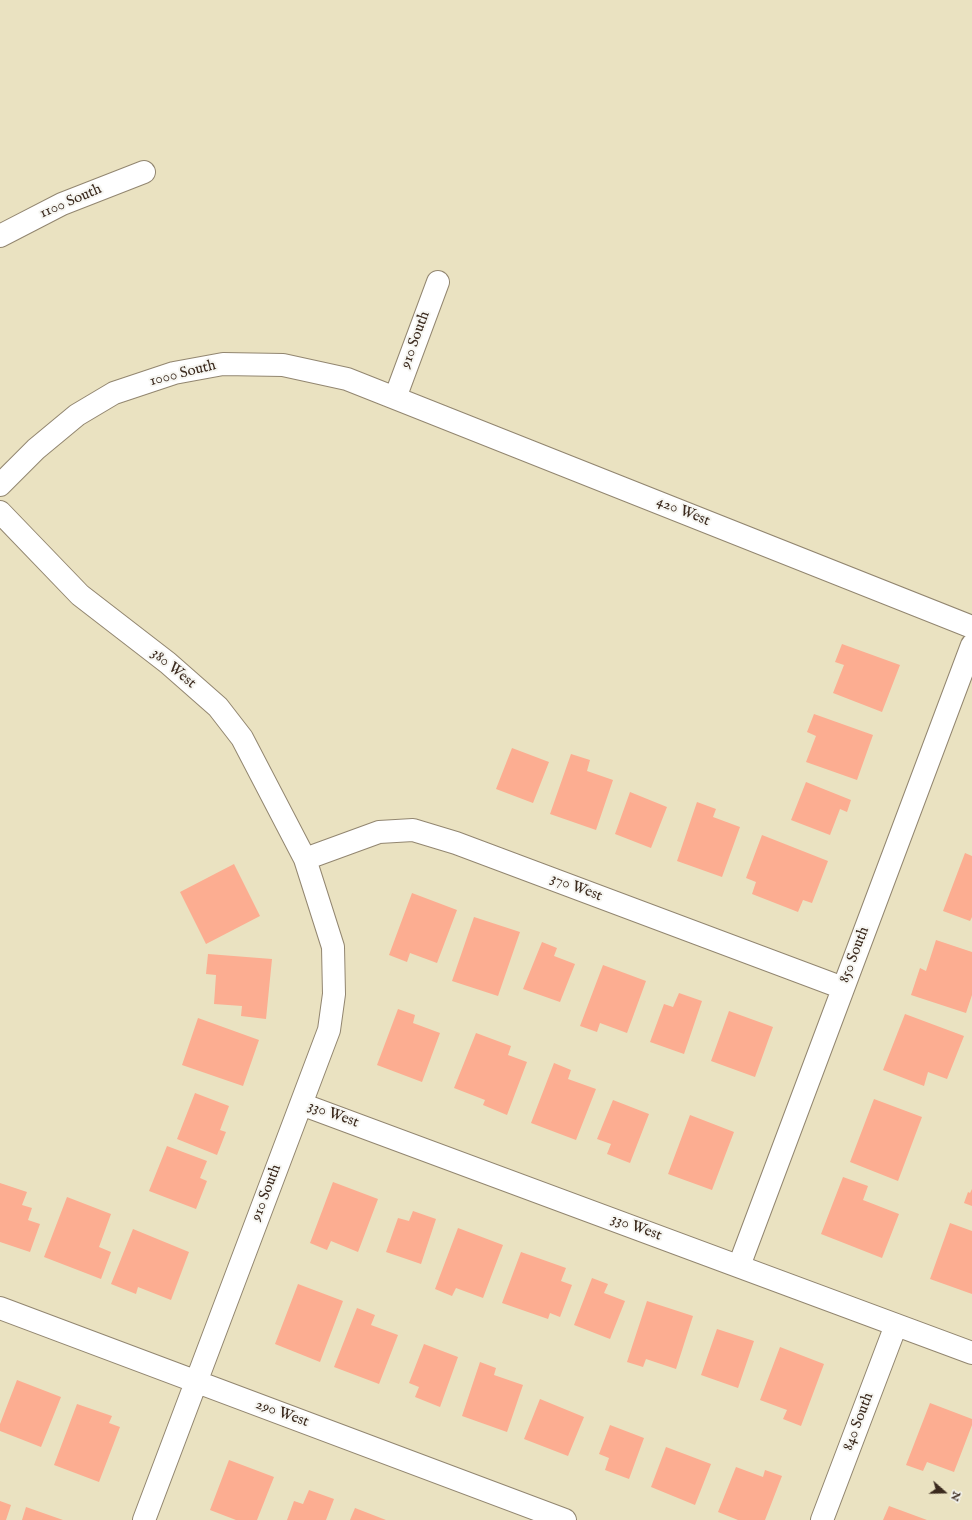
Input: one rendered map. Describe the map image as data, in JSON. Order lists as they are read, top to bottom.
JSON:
{
  "streets": {
    "street": [
      "1100 South",
      "910 South",
      "1000 South",
      "420 West",
      "380 West",
      "370 West",
      "850 South",
      "330 West",
      "290 West",
      "840 South"
    ]
  },
  "crossings": [
    ["910 South", "1000 South"],
    ["910 South", "420 West"],
    ["910 South", "380 West"],
    ["910 South", "370 West"],
    ["910 South", "330 West"],
    ["910 South", "290 West"],
    ["1000 South", "420 West"],
    ["380 West", "370 West"],
    ["370 West", "850 South"],
    ["850 South", "330 West"],
    ["330 West", "840 South"]
  ],
  "north": "right"
}
